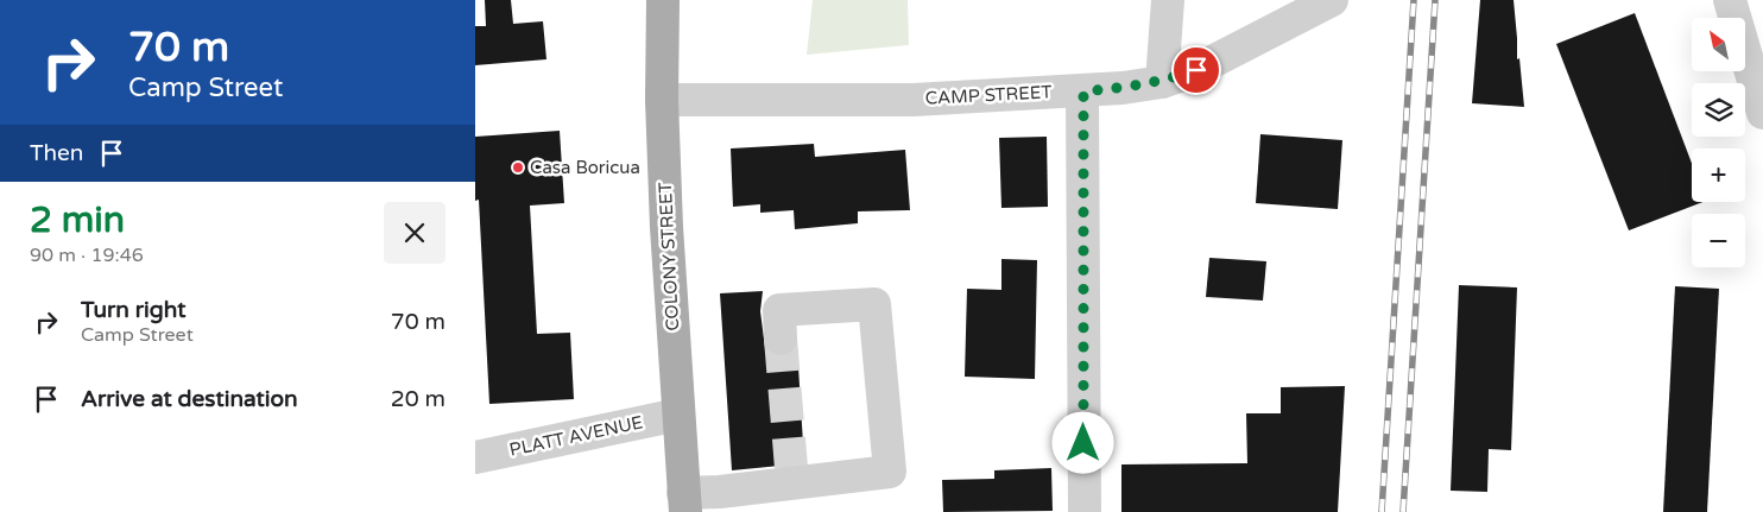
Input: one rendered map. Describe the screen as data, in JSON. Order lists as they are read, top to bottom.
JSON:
{
  "streets": {
    "main road": ["COLONY STREET"],
    "street": ["CAMP STREET", "PLATT AVENUE"]
  },
  "crossings": [
    ["CAMP STREET", "COLONY STREET"],
    ["COLONY STREET", "PLATT AVENUE"]
  ],
  "places": ["Casa Boricua"],
  "north": "top left",
  "page": {
    "turn": ["70 m", "Camp Street"],
    "map_buttons": ["+", "−"],
    "then": "Then",
    "heading": ["2 min", "90 m · 19:46"],
    "list": [
      {
        "name": "Turn right",
        "note": "Camp Street",
        "value": "70 m"
      },
      {
        "name": "Arrive at destination",
        "value": "20 m"
      }
    ]
  }
}
